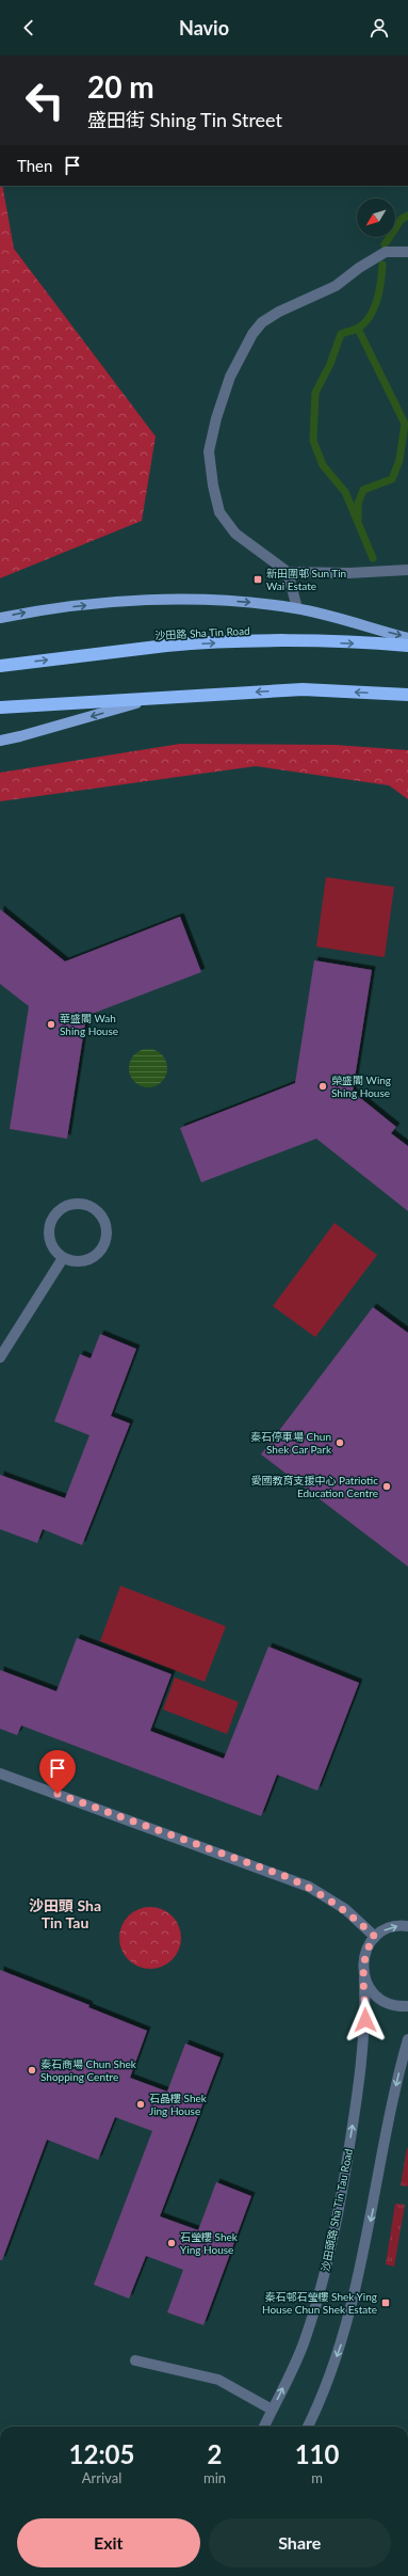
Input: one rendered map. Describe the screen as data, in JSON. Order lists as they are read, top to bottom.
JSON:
{
  "streets": {
    "highway": ["沙田路 Sha Tin Road"],
    "street": ["沙田頭路 Sha Tin Tau Road"]
  },
  "districts": ["沙田頭 Sha Tin Tau"],
  "places": {
    "transit": ["新田圍邨 Sun Tin Wai Estate", "秦石邨石瑩樓 Shek Ying House Chun Shek Estate"],
    "other": [
      "華盛閣 Wah Shing House",
      "榮盛閣 Wing Shing House",
      "秦石停車場 Chun Shek Car Park",
      "愛國教育支援中心 Patriotic Education Centre",
      "秦石商場 Chun Shek Shopping Centre",
      "石晶樓 Shek Jing House",
      "石瑩樓 Shek Ying House"
    ]
  },
  "north": "bottom left",
  "page": {
    "header": "Navio",
    "turn": ["20 m", "盛田街 Shing Tin Street"],
    "then": "Then",
    "eta": [
      "12:05",
      "Arrival",
      "2",
      "min",
      "110",
      "m"
    ],
    "buttons": ["Exit", "Share"]
  }
}
